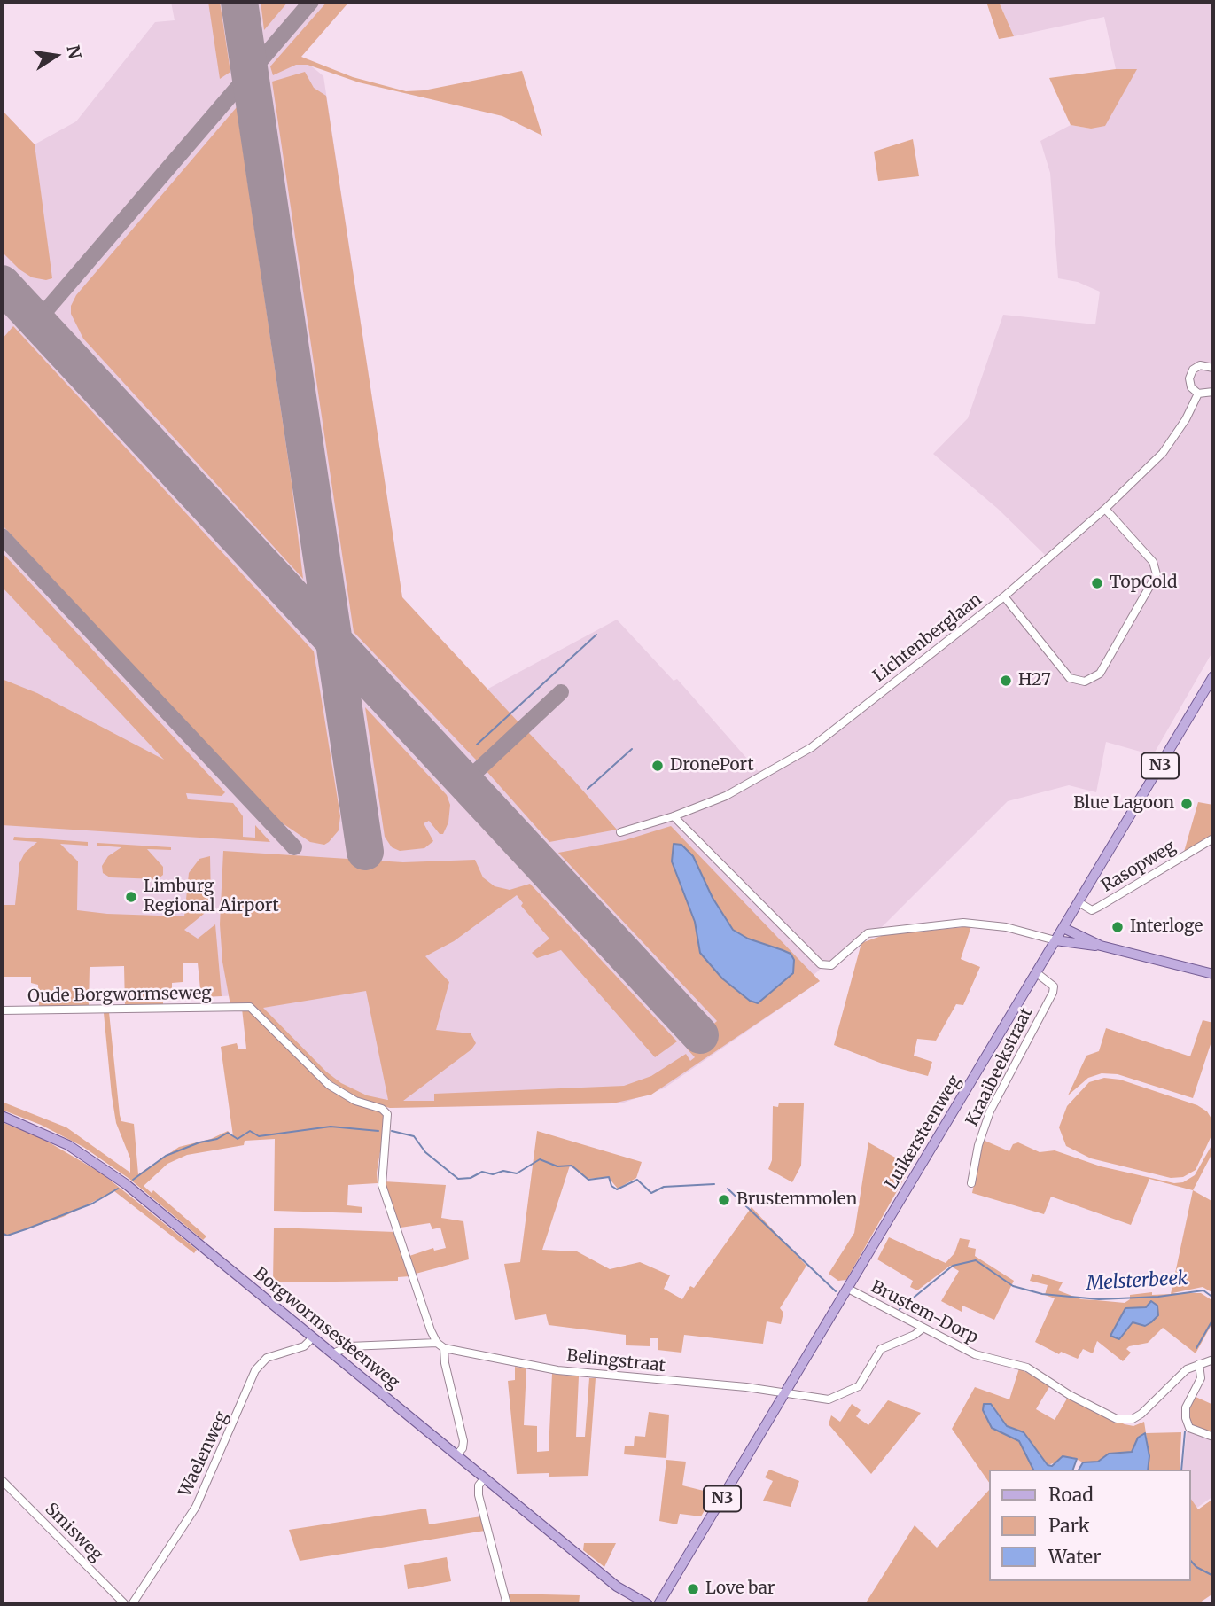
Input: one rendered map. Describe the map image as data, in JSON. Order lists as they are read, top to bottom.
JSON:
{
  "streets": {
    "main road": ["N3", "Luikersteenweg", "Borgwormsesteenweg"],
    "street": [
      "Lichtenberglaan",
      "Rasopweg",
      "Oude Borgwormseweg",
      "Kraaibeekstraat",
      "Brustem-Dorp",
      "Belingstraat",
      "Waelenweg",
      "Smisweg"
    ]
  },
  "crossings": [
    ["Rasopweg", "Luikersteenweg"],
    ["Kraaibeekstraat", "Luikersteenweg"],
    ["Luikersteenweg", "Brustem-Dorp"],
    ["Luikersteenweg", "Belingstraat"],
    ["Brustem-Dorp", "Belingstraat"],
    ["Borgwormsesteenweg", "Waelenweg"]
  ],
  "water": ["Melsterbeek"],
  "places": [
    "TopCold",
    "H27",
    "DronePort",
    "Blue Lagoon",
    "Limburg Regional Airport",
    "Interloge",
    "Brustemmolen",
    "Love bar"
  ],
  "legend": ["Road", "Park", "Water"],
  "north": "right"
}
